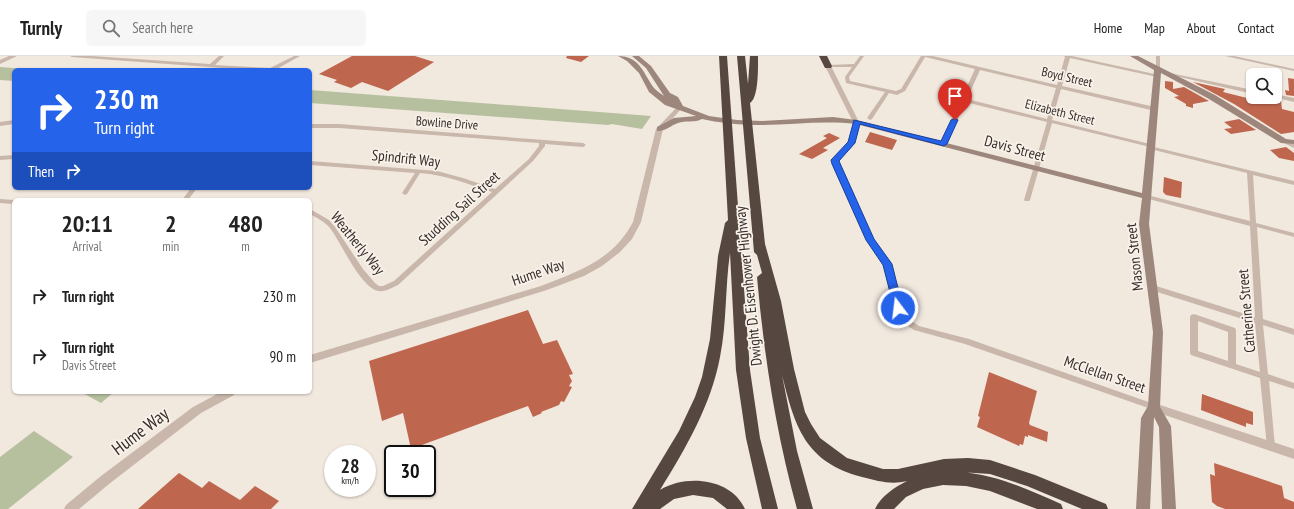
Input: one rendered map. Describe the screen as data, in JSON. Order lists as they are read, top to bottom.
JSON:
{
  "streets": {
    "highway": ["Dwight D. Eisenhower Highway"],
    "main road": ["Davis Street", "Mason Street"],
    "street": [
      "Boyd Street",
      "Elizabeth Street",
      "Bowline Drive",
      "Spindrift Way",
      "Studding Sail Street",
      "Weatherly Way",
      "Hume Way",
      "Catherine Street",
      "McClellan Street"
    ]
  },
  "crossings": [
    ["Boyd Street", "Mason Street"],
    ["Elizabeth Street", "Mason Street"],
    ["Elizabeth Street", "Catherine Street"],
    ["Bowline Drive", "Studding Sail Street"],
    ["Davis Street", "Mason Street"],
    ["Davis Street", "Hume Way"],
    ["Davis Street", "Catherine Street"],
    ["Davis Street", "McClellan Street"],
    ["Spindrift Way", "Studding Sail Street"],
    ["Studding Sail Street", "Weatherly Way"],
    ["Mason Street", "McClellan Street"],
    ["Catherine Street", "McClellan Street"]
  ],
  "page": {
    "header": "Turnly",
    "search": "Search here",
    "nav": [
      "Home",
      "Map",
      "About",
      "Contact"
    ],
    "turn": ["230 m", "Turn right"],
    "then": "Then",
    "eta": [
      "20:11",
      "Arrival",
      "2",
      "min",
      "480",
      "m"
    ],
    "list": [
      {
        "name": "Turn right",
        "value": "230 m"
      },
      {
        "name": "Turn right",
        "note": "Davis Street",
        "value": "90 m"
      }
    ],
    "speed": "28 km/h",
    "limit": "30"
  }
}
